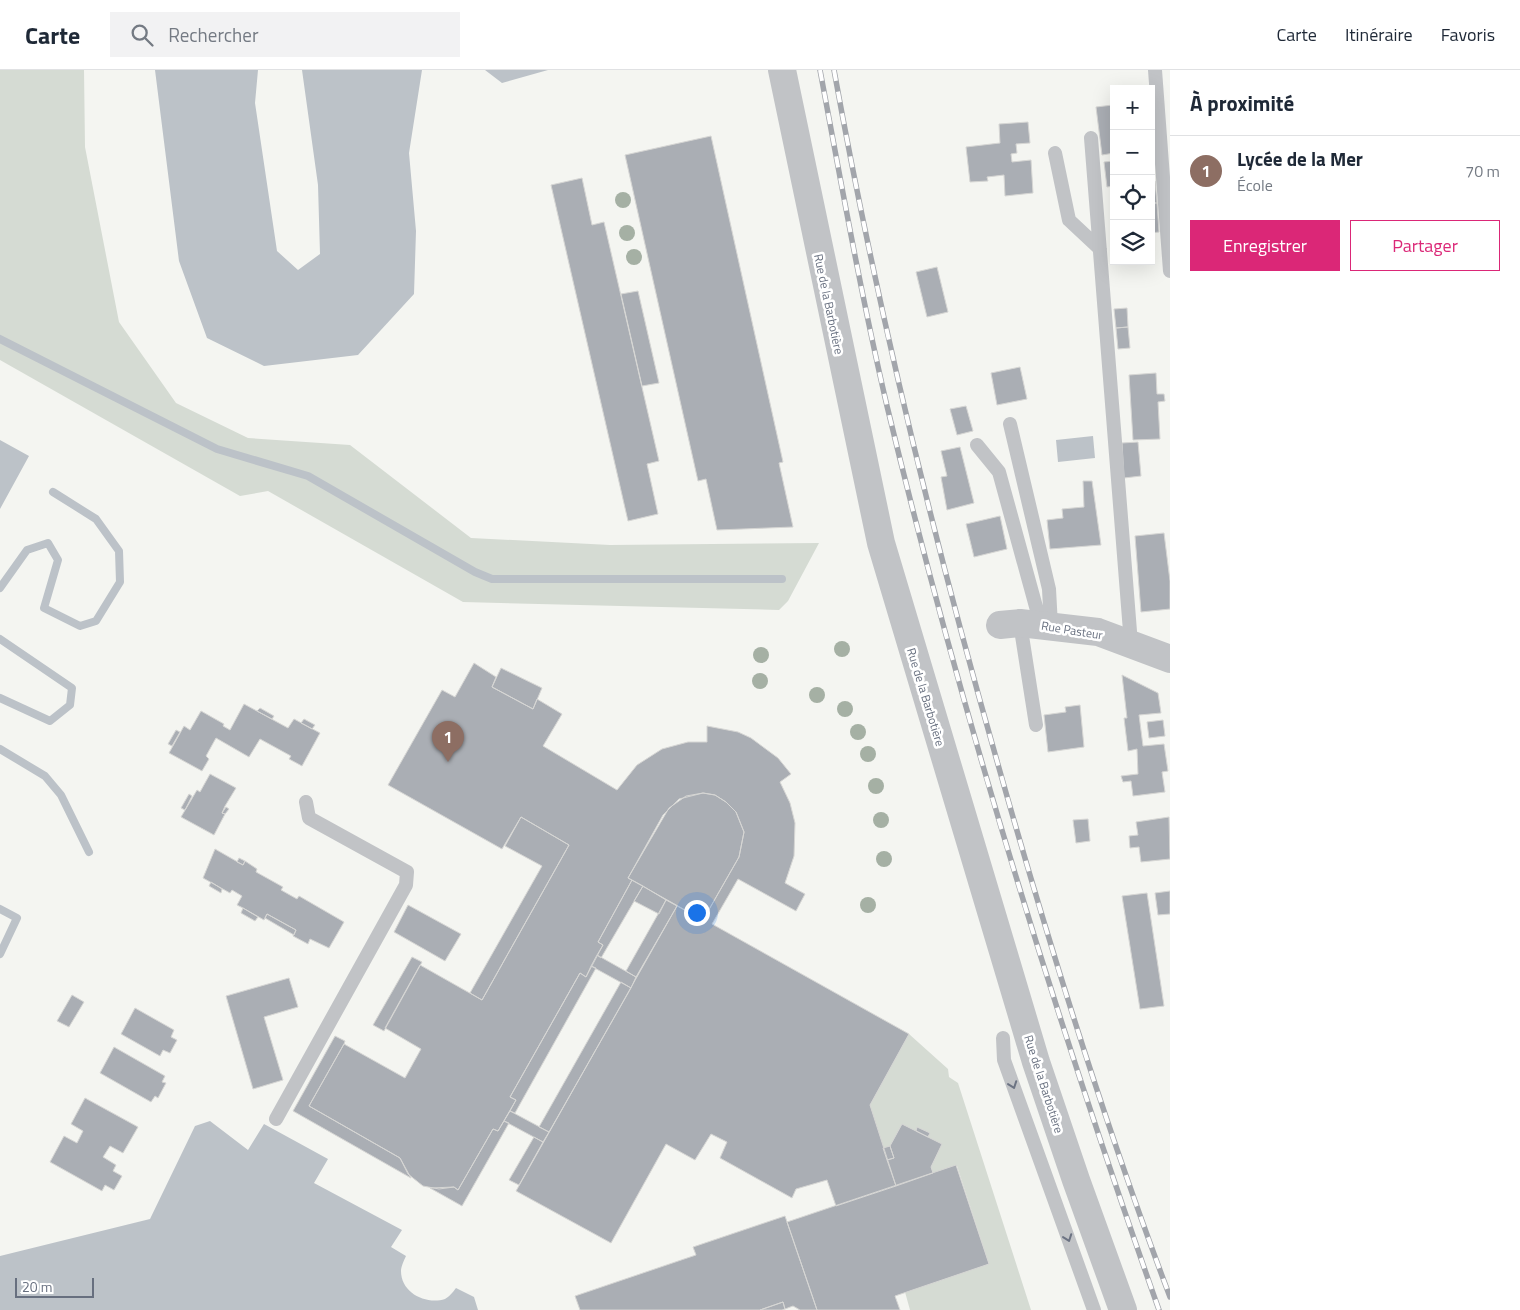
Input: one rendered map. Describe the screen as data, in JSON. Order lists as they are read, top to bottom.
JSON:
{
  "streets": {
    "street": ["Rue de la Barbotière", "Rue Pasteur"]
  },
  "scale_bar": "20 m",
  "page": {
    "header": "Carte",
    "search": "Rechercher",
    "nav": ["Carte", "Itinéraire", "Favoris"],
    "heading": "À proximité",
    "map_buttons": ["+", "−"],
    "list": [
      {
        "mark": "1",
        "name": "Lycée de la Mer",
        "note": "École",
        "value": "70 m"
      }
    ],
    "buttons": ["Enregistrer", "Partager"],
    "pins": "1",
    "scale": "20 m"
  }
}
